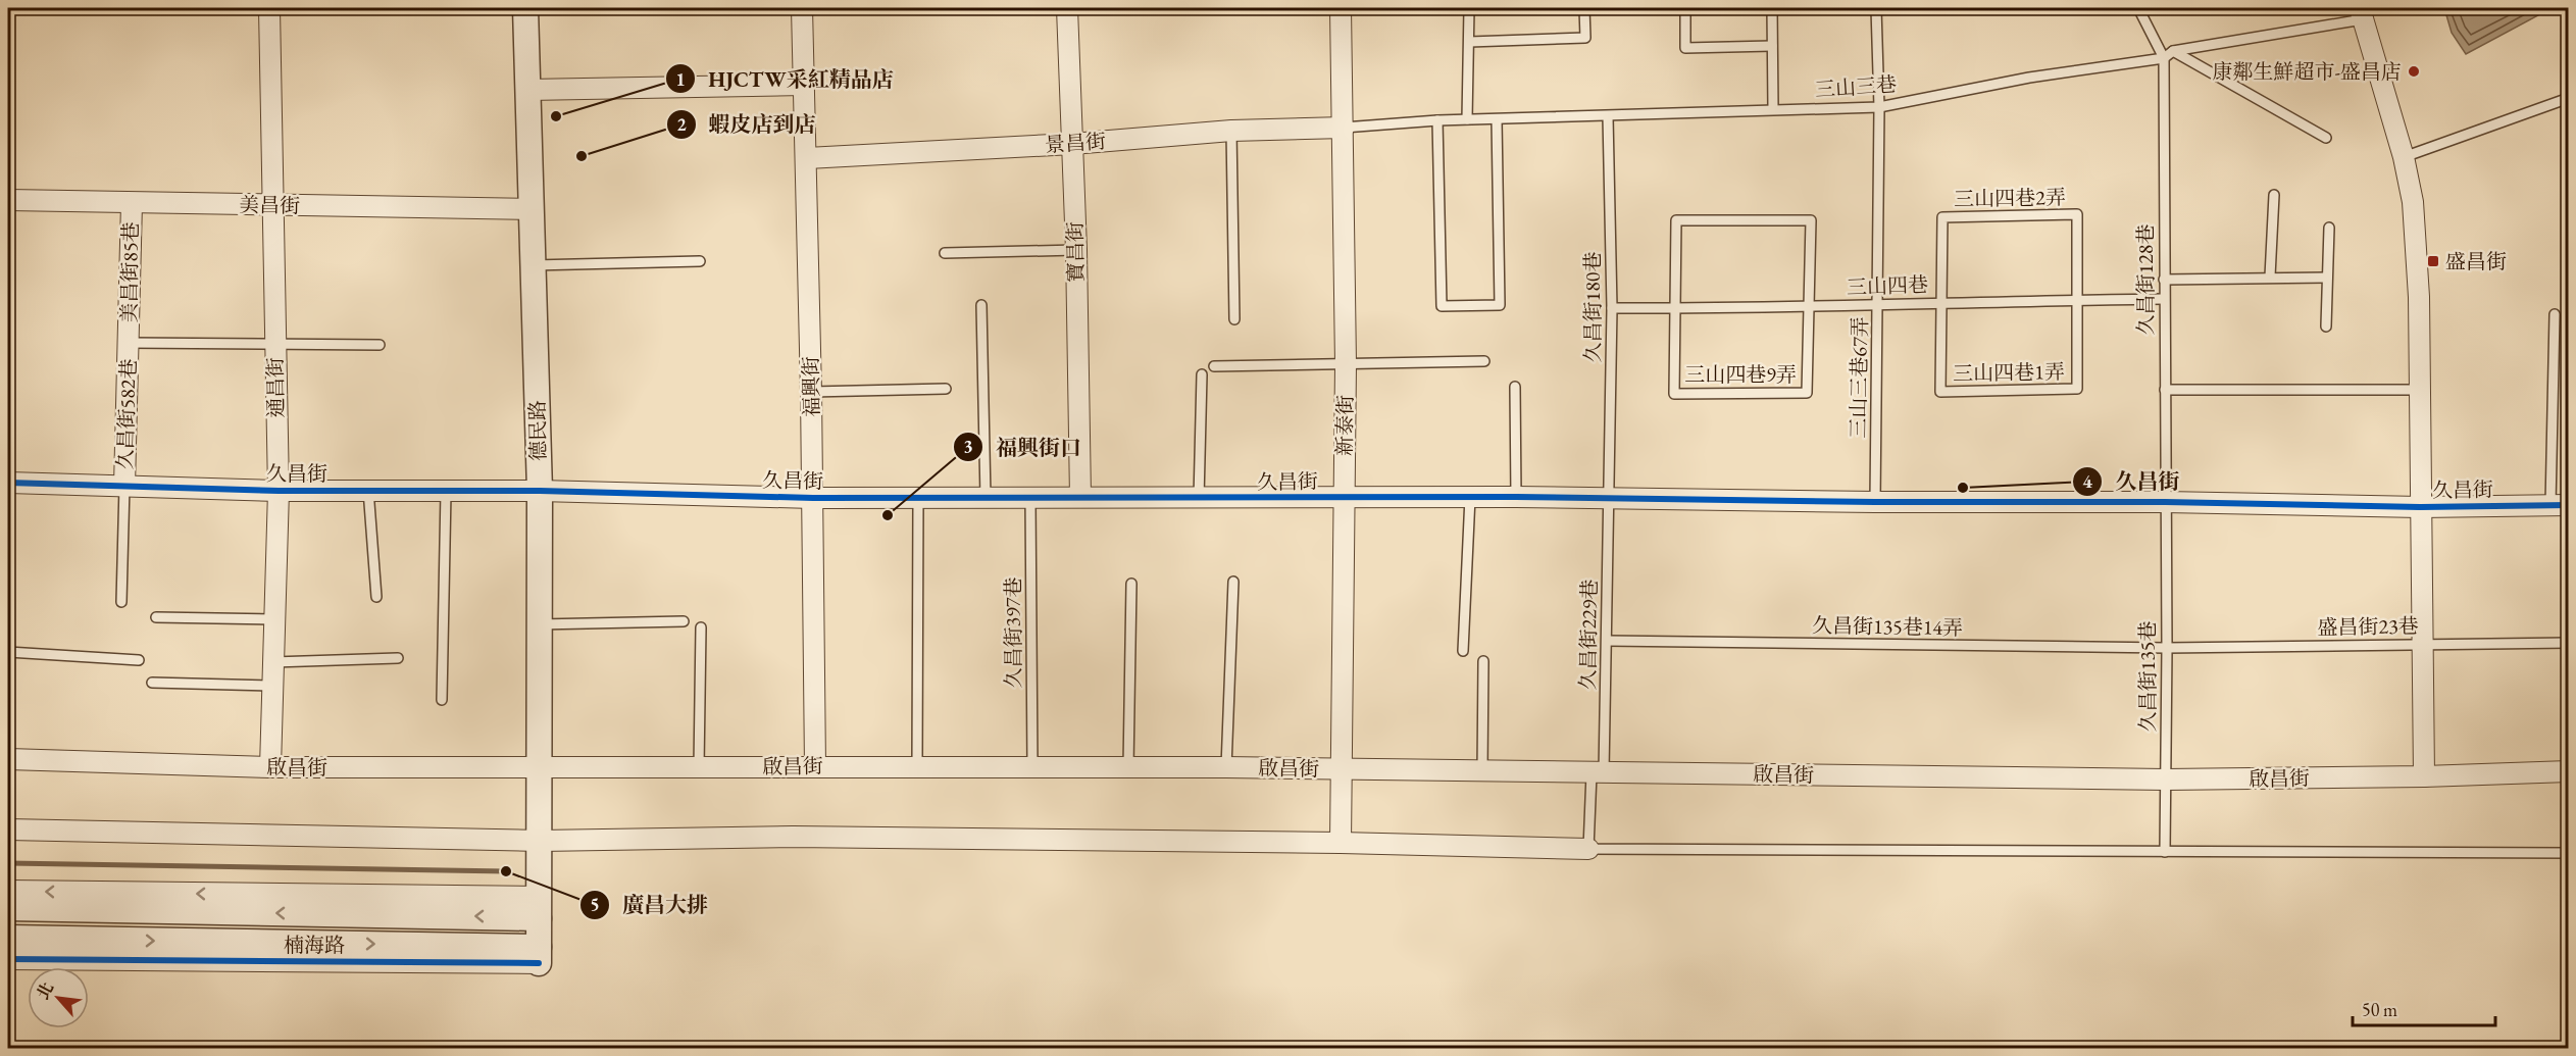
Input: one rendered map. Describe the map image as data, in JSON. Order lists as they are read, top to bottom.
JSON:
{
  "streets": {
    "street": [
      "景昌街",
      "美昌街",
      "寶昌街",
      "美昌街85巷",
      "福興街",
      "通昌街",
      "久昌街582巷",
      "新泰街",
      "德民路",
      "久昌街",
      "啟昌街",
      "楠海路"
    ],
    "lane": [
      "三山三巷",
      "三山四巷2弄",
      "久昌街128巷",
      "三山四巷",
      "久昌街180巷",
      "三山四巷1弄",
      "三山四巷9弄",
      "三山三巷67弄",
      "久昌街135巷14弄",
      "盛昌街23巷",
      "久昌街397巷",
      "久昌街229巷",
      "久昌街135巷"
    ]
  },
  "crossings": [
    ["三山三巷", "景昌街"],
    ["三山三巷", "久昌街128巷"],
    ["三山三巷", "久昌街180巷"],
    ["三山三巷", "三山三巷67弄"],
    ["三山三巷", "新泰街"],
    ["景昌街", "寶昌街"],
    ["景昌街", "福興街"],
    ["景昌街", "新泰街"],
    ["三山四巷2弄", "三山四巷"],
    ["三山四巷2弄", "三山四巷1弄"],
    ["美昌街", "美昌街85巷"],
    ["美昌街", "通昌街"],
    ["美昌街", "德民路"],
    ["寶昌街", "久昌街"],
    ["美昌街85巷", "久昌街582巷"],
    ["久昌街128巷", "三山四巷"],
    ["久昌街128巷", "久昌街"],
    ["久昌街128巷", "久昌街135巷"],
    ["三山四巷", "久昌街180巷"],
    ["三山四巷", "三山四巷1弄"],
    ["三山四巷", "三山四巷9弄"],
    ["三山四巷", "三山三巷67弄"],
    ["久昌街180巷", "久昌街"],
    ["久昌街180巷", "久昌街229巷"],
    ["三山三巷67弄", "久昌街"],
    ["福興街", "久昌街"],
    ["福興街", "啟昌街"],
    ["通昌街", "久昌街"],
    ["通昌街", "啟昌街"],
    ["久昌街582巷", "久昌街"],
    ["新泰街", "久昌街"],
    ["新泰街", "啟昌街"],
    ["德民路", "久昌街"],
    ["德民路", "啟昌街"],
    ["德民路", "楠海路"],
    ["久昌街", "久昌街397巷"],
    ["久昌街", "久昌街229巷"],
    ["久昌街", "久昌街135巷"],
    ["久昌街135巷14弄", "盛昌街23巷"],
    ["久昌街135巷14弄", "久昌街229巷"],
    ["久昌街135巷14弄", "久昌街135巷"],
    ["盛昌街23巷", "久昌街135巷"],
    ["久昌街397巷", "啟昌街"],
    ["久昌街229巷", "啟昌街"],
    ["久昌街135巷", "啟昌街"]
  ],
  "places": {
    "other": [
      "康鄰生鮮超市-盛昌店",
      "HJCTW采紅精品店",
      "蝦皮店到店",
      "久昌街",
      "福興街口",
      "廣昌大排"
    ],
    "transit": ["盛昌街"]
  },
  "scale_bar": "50 m",
  "north": "top left"
}
